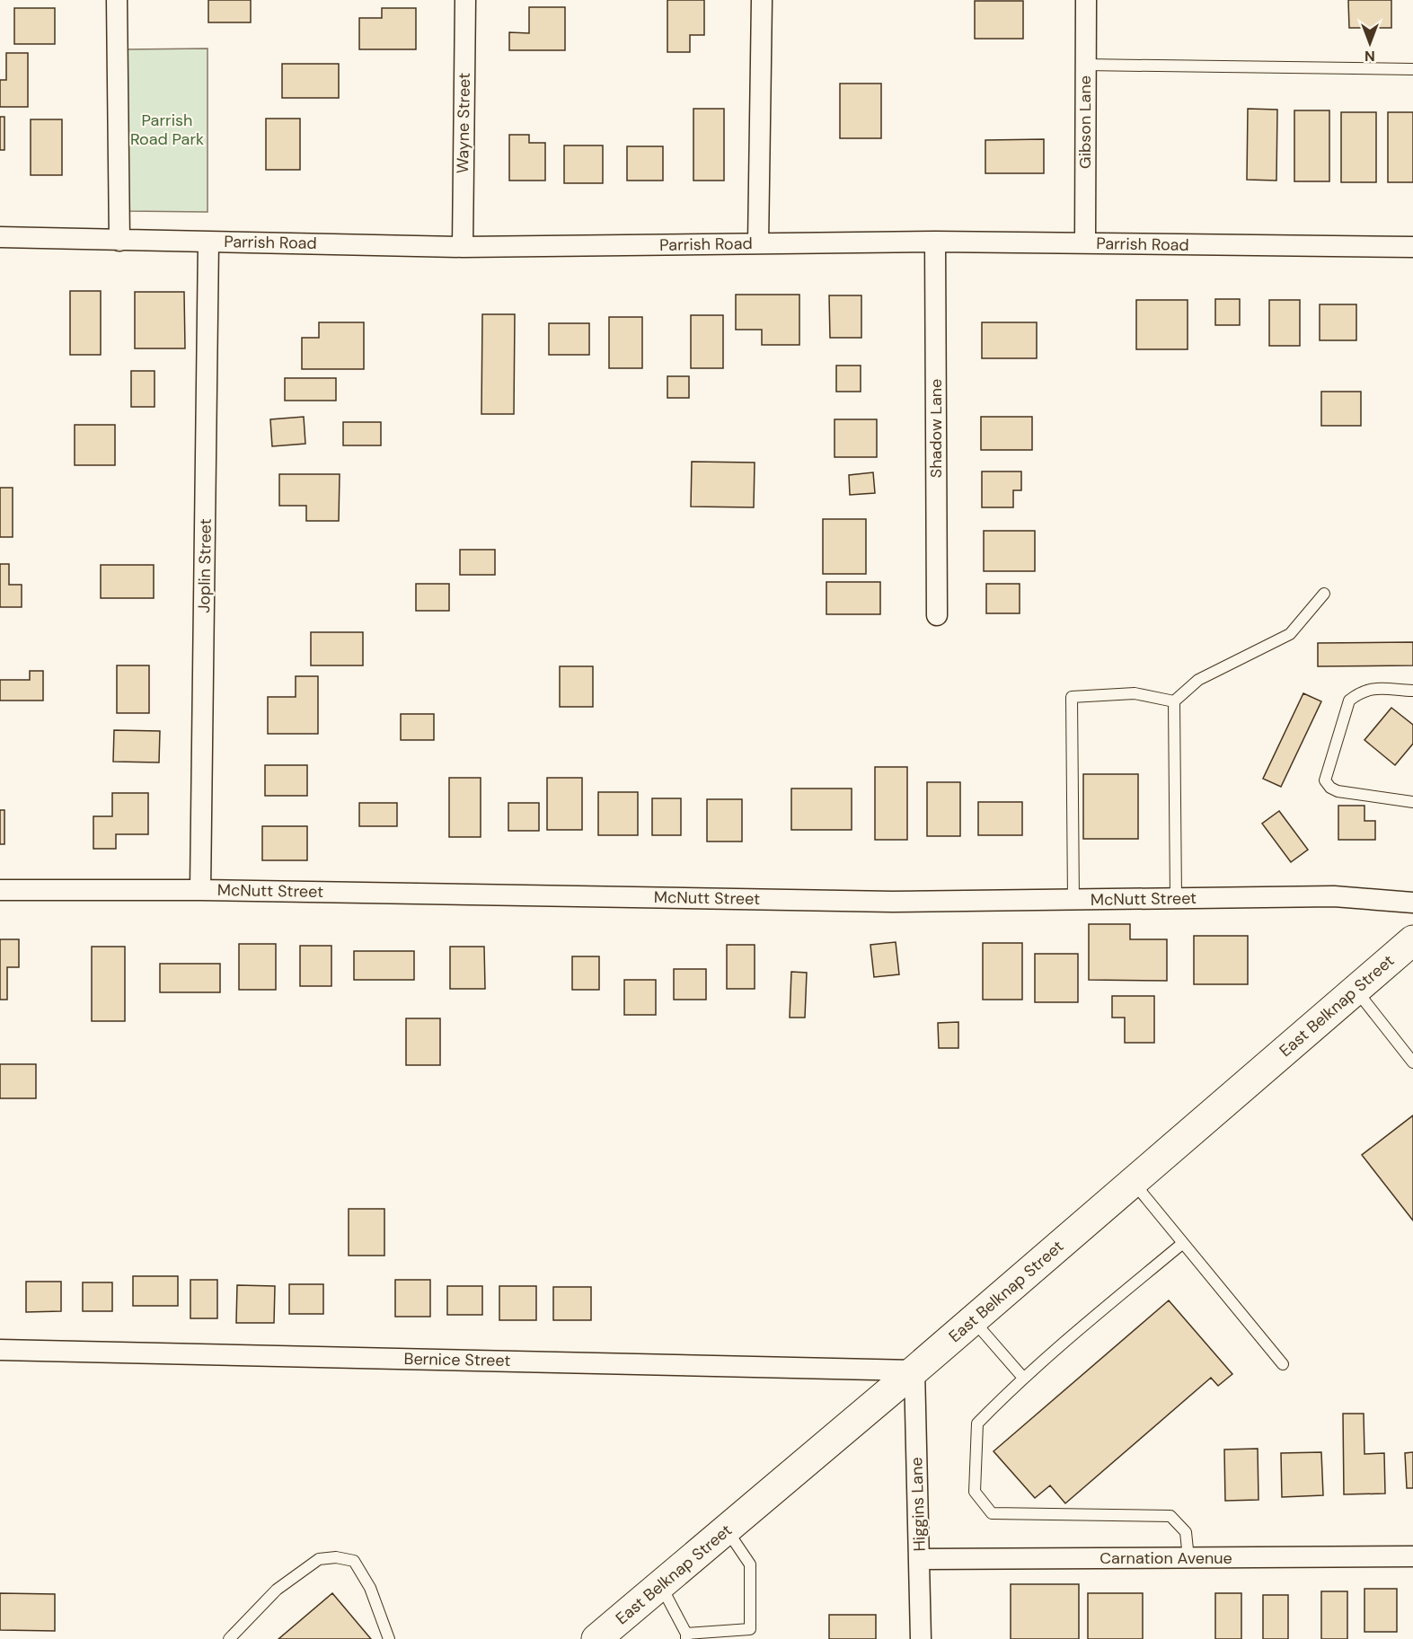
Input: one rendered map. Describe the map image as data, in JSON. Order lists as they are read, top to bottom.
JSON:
{
  "streets": {
    "main road": ["East Belknap Street"],
    "street": [
      "Gibson Lane",
      "Wayne Street",
      "Parrish Road",
      "Shadow Lane",
      "Joplin Street",
      "McNutt Street",
      "Bernice Street",
      "Higgins Lane",
      "Carnation Avenue"
    ]
  },
  "crossings": [
    ["Gibson Lane", "Parrish Road"],
    ["Wayne Street", "Parrish Road"],
    ["Parrish Road", "Shadow Lane"],
    ["Parrish Road", "Joplin Street"],
    ["Joplin Street", "McNutt Street"],
    ["East Belknap Street", "Bernice Street"],
    ["East Belknap Street", "Higgins Lane"],
    ["Bernice Street", "Higgins Lane"],
    ["Higgins Lane", "Carnation Avenue"]
  ],
  "parks": ["Parrish Road Park"],
  "north": "bottom"
}
